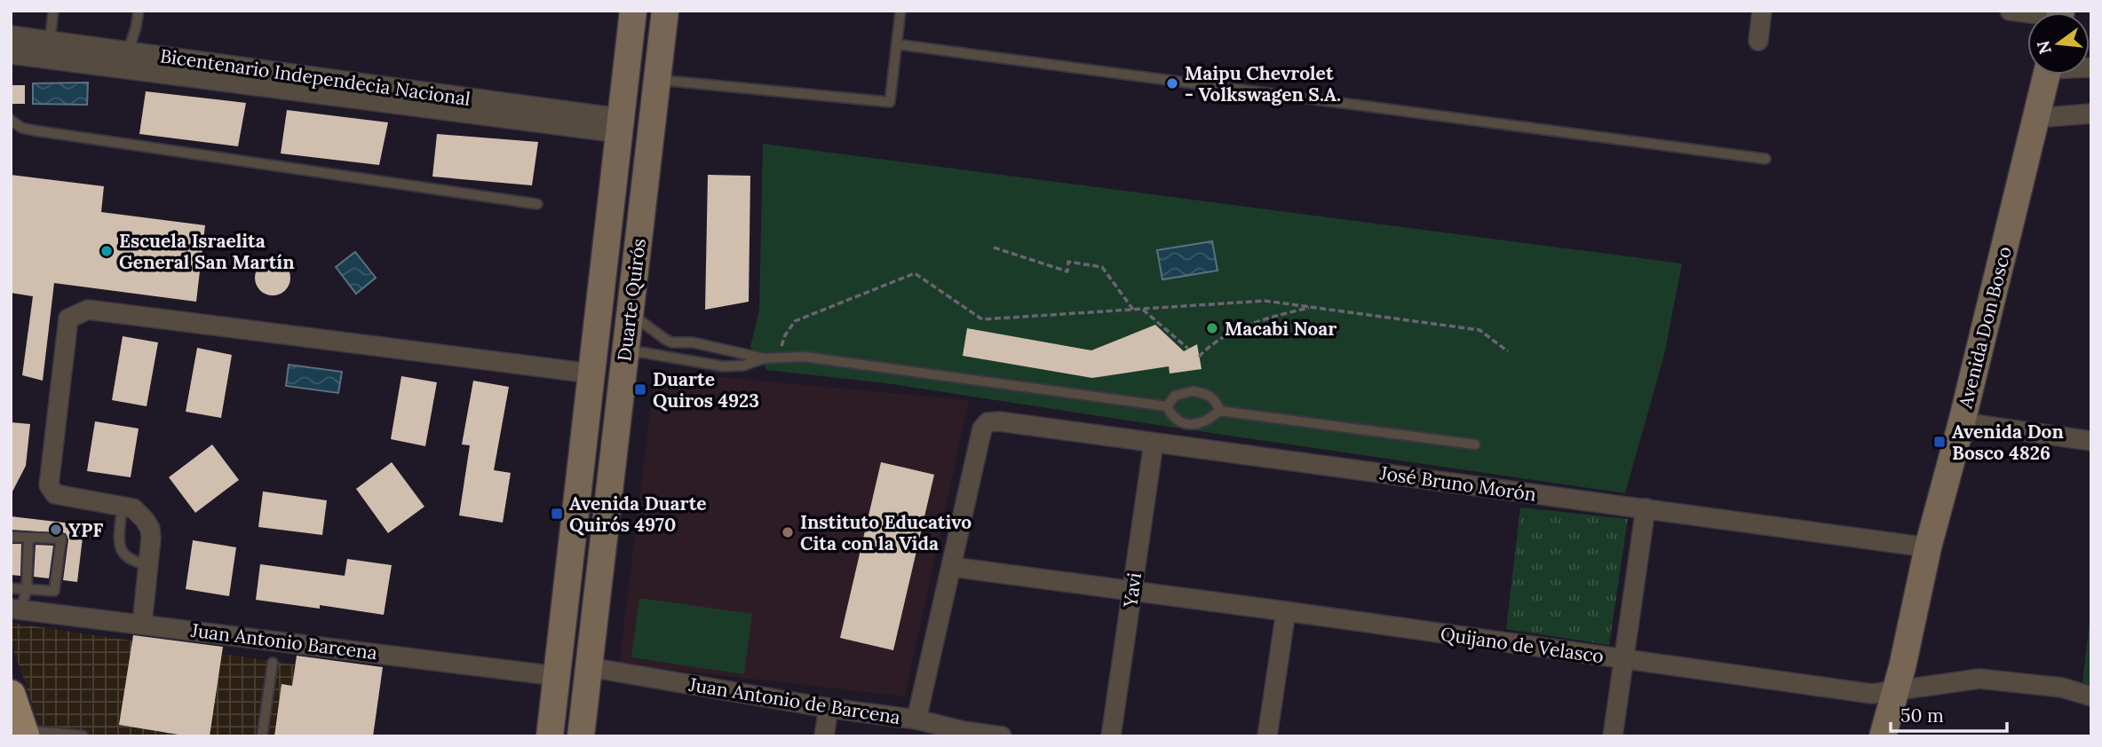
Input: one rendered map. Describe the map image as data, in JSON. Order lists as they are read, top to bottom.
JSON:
{
  "streets": {
    "main road": ["Duarte Quirós", "Avenida Don Bosco"],
    "street": [
      "Bicentenario Independecia Nacional",
      "José Bruno Morón",
      "Yavi",
      "Juan Antonio Barcena",
      "Quijano de Velasco",
      "Juan Antonio de Barcena"
    ]
  },
  "crossings": [
    ["Bicentenario Independecia Nacional", "Duarte Quirós"],
    ["Duarte Quirós", "Juan Antonio Barcena"],
    ["Duarte Quirós", "Juan Antonio de Barcena"],
    ["Avenida Don Bosco", "José Bruno Morón"],
    ["Avenida Don Bosco", "Quijano de Velasco"],
    ["José Bruno Morón", "Yavi"],
    ["José Bruno Morón", "Quijano de Velasco"],
    ["Yavi", "Quijano de Velasco"]
  ],
  "places": {
    "other": [
      "Maipu Chevrolet - Volkswagen S.A.",
      "Escuela Israelita General San Martín",
      "Macabi Noar",
      "YPF",
      "Instituto Educativo Cita con la Vida"
    ],
    "transit": ["Duarte Quiros 4923", "Avenida Don Bosco 4826", "Avenida Duarte Quirós 4970"]
  },
  "scale_bar": "50 m",
  "north": "left"
}
